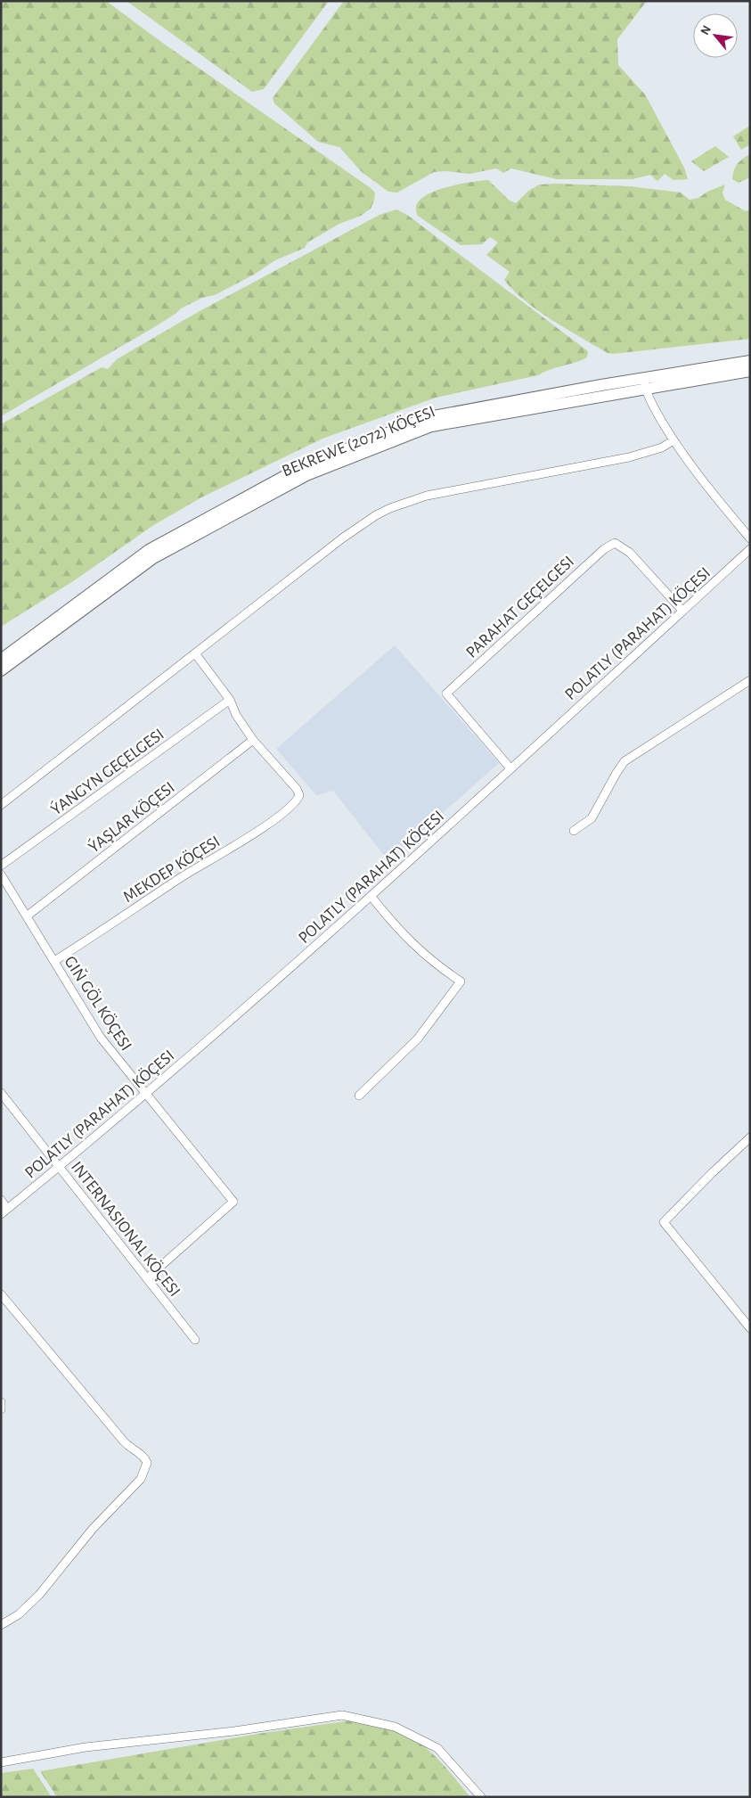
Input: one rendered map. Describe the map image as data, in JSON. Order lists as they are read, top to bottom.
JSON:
{
  "streets": {
    "main road": ["BEKREWE (2072) KÖÇESI"],
    "street": [
      "PARAHAT GEÇELGESI",
      "POLATLY (PARAHAT) KÖÇESI",
      "ÝANGYN GEÇELGESI",
      "ÝAŞLAR KÖÇESI",
      "MEKDEP KÖÇESI",
      "GIŇ GÖL KÖÇESI",
      "INTERNASIONAL KÖÇESI"
    ]
  },
  "crossings": [
    ["PARAHAT GEÇELGESI", "POLATLY (PARAHAT) KÖÇESI"],
    ["POLATLY (PARAHAT) KÖÇESI", "GIŇ GÖL KÖÇESI"],
    ["POLATLY (PARAHAT) KÖÇESI", "INTERNASIONAL KÖÇESI"],
    ["ÝAŞLAR KÖÇESI", "MEKDEP KÖÇESI"],
    ["ÝAŞLAR KÖÇESI", "GIŇ GÖL KÖÇESI"],
    ["MEKDEP KÖÇESI", "GIŇ GÖL KÖÇESI"],
    ["GIŇ GÖL KÖÇESI", "INTERNASIONAL KÖÇESI"]
  ],
  "north": "top left"
}
